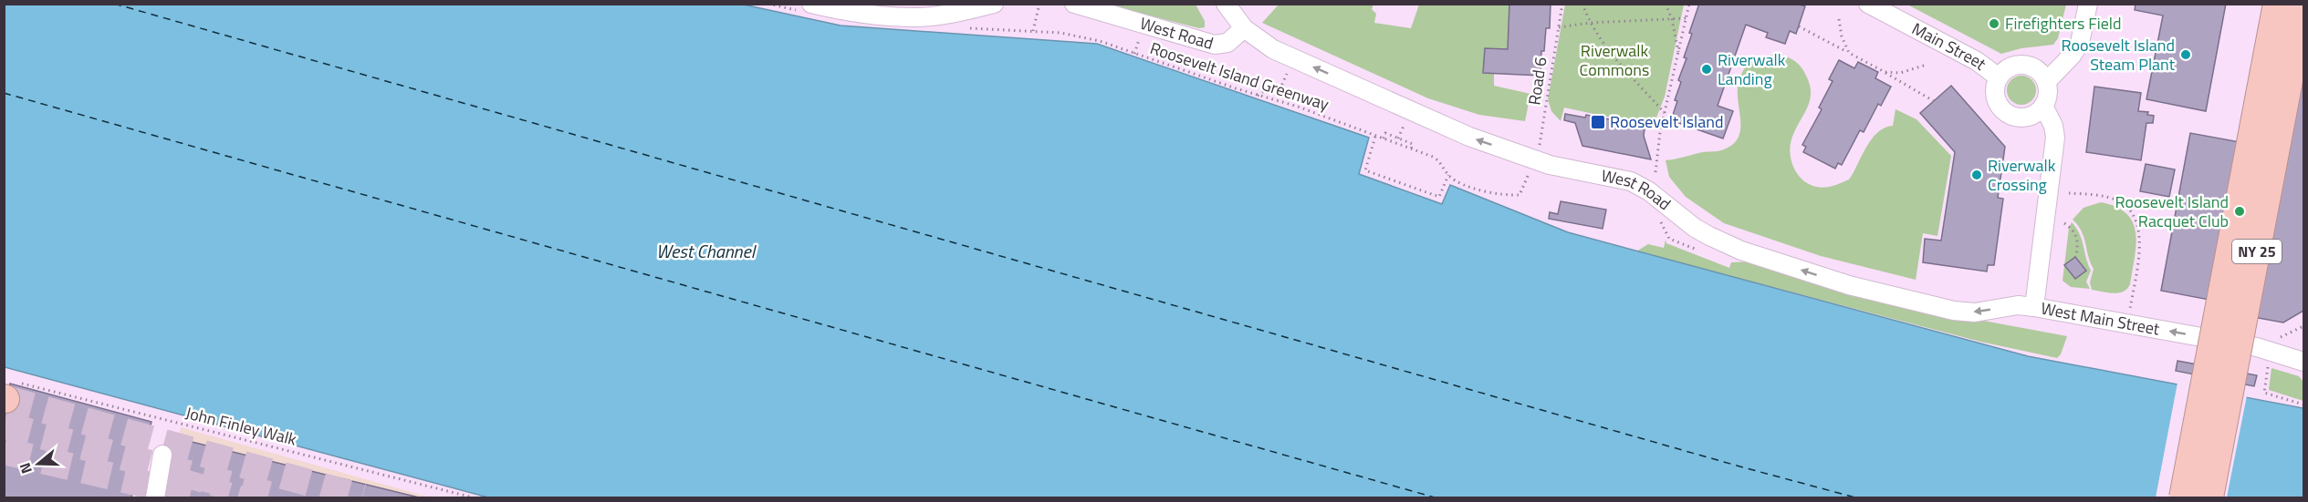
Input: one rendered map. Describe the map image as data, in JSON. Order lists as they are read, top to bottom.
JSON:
{
  "streets": {
    "highway": ["NY 25"],
    "street": ["West Road", "Main Street", "West Main Street"],
    "path": ["Roosevelt Island Greenway", "Road 6", "John Finley Walk"]
  },
  "crossings": [
    ["West Road", "Roosevelt Island Greenway"],
    ["West Road", "Road 6"],
    ["West Road", "West Main Street"],
    ["Main Street", "West Main Street"],
    ["Roosevelt Island Greenway", "Road 6"]
  ],
  "one_way": ["West Road", "West Main Street"],
  "water": ["West Channel"],
  "parks": ["Riverwalk Commons"],
  "places": {
    "other": [
      "Firefighters Field",
      "Roosevelt Island Steam Plant",
      "Riverwalk Landing",
      "Riverwalk Crossing",
      "Roosevelt Island Racquet Club"
    ],
    "transit": ["Roosevelt Island"]
  },
  "north": "left"
}
